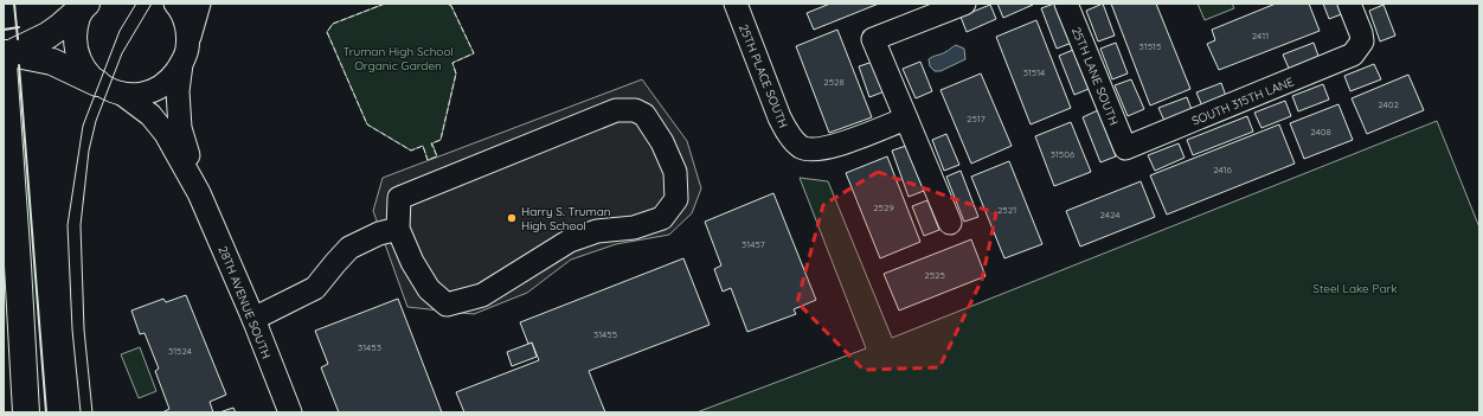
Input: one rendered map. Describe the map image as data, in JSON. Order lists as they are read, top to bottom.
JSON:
{
  "streets": {
    "street": [
      "25TH PLACE SOUTH",
      "25TH LANE SOUTH",
      "SOUTH 315TH LANE",
      "28TH AVENUE SOUTH"
    ]
  },
  "crossings": [
    ["25TH LANE SOUTH", "SOUTH 315TH LANE"]
  ],
  "parks": ["Truman High School Organic Garden", "Steel Lake Park"],
  "places": ["Harry S. Truman High School"],
  "house_numbers": [
    "2411",
    "31515",
    "31514",
    "2528",
    "2402",
    "2517",
    "2408",
    "31506",
    "2416",
    "2529",
    "2521",
    "2424",
    "31457",
    "2525",
    "31455",
    "31453",
    "31524"
  ]
}
